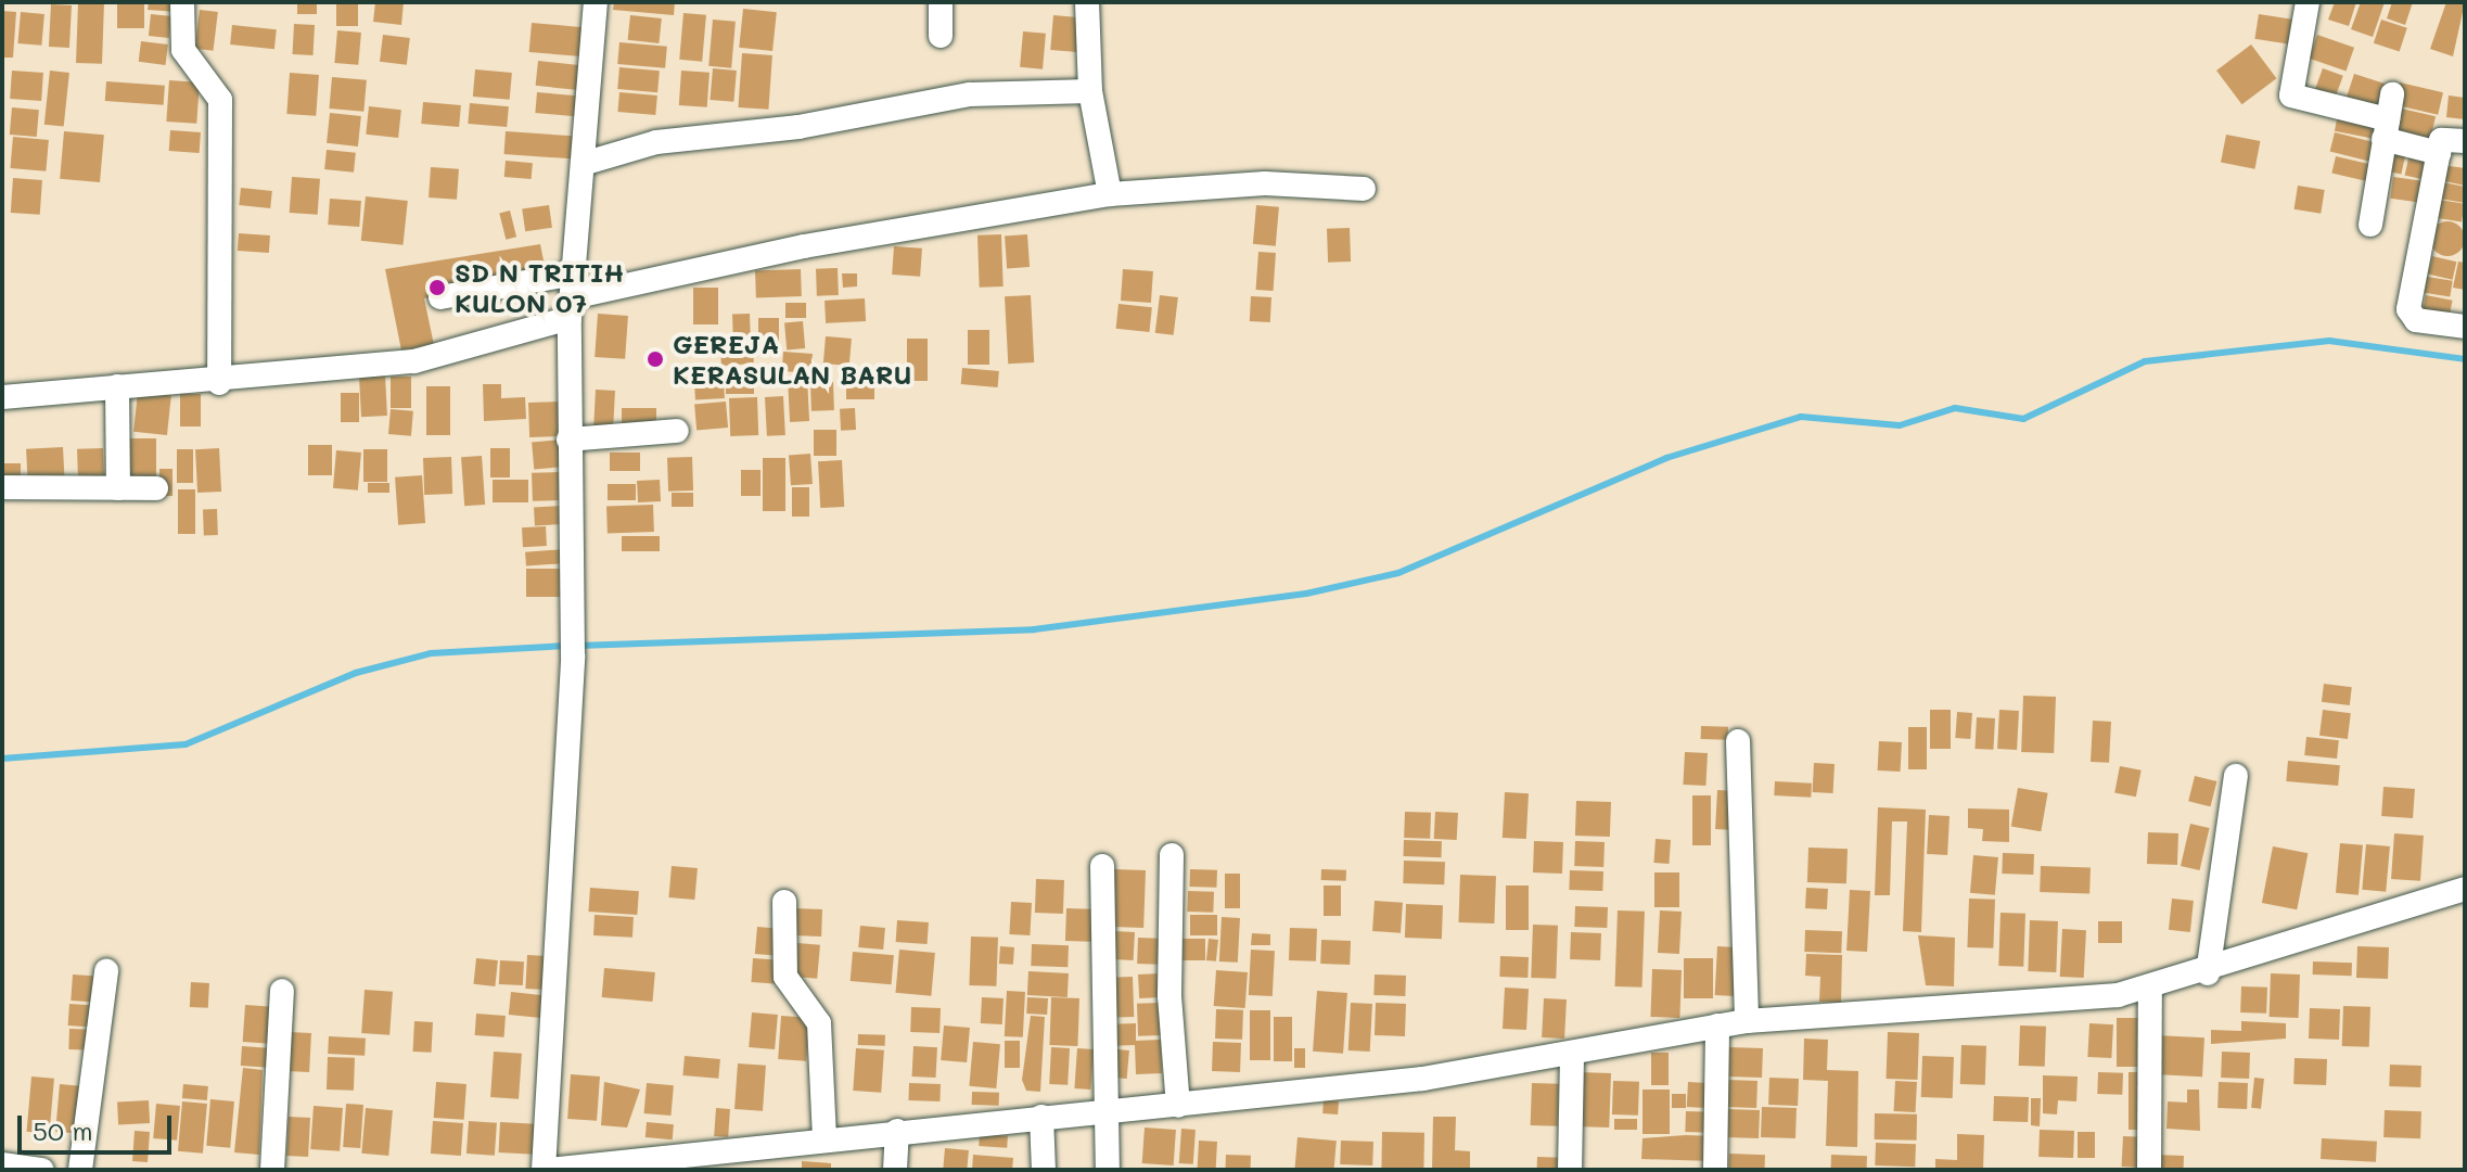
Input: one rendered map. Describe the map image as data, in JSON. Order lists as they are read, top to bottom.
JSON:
{
  "places": ["SD N TRITIH KULON 07", "GEREJA KERASULAN BARU"],
  "scale_bar": "50 m"
}
